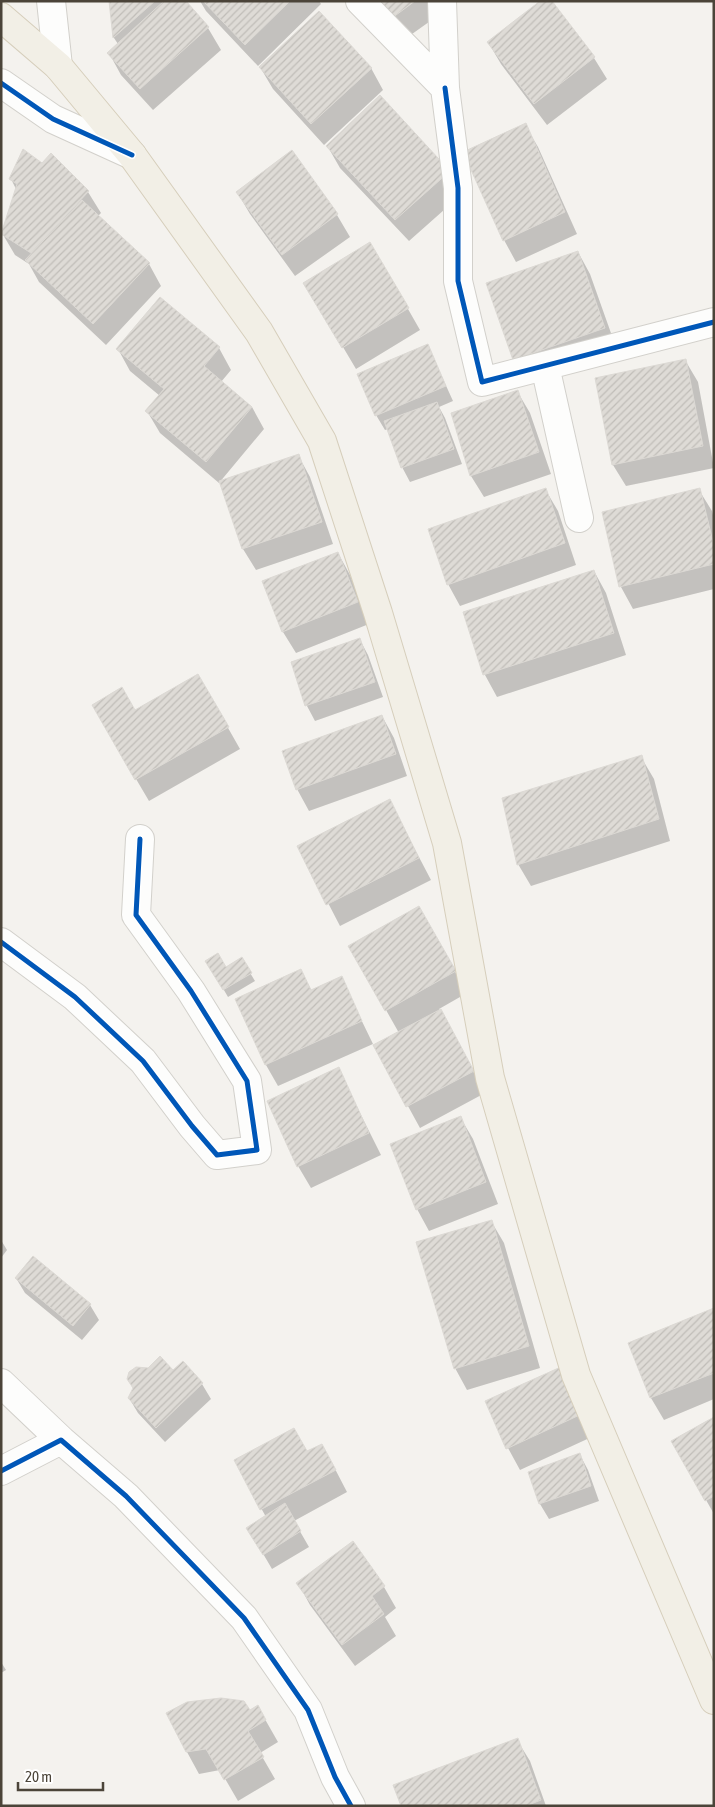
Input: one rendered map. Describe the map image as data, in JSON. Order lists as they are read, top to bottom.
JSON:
{
  "scale_bar": "20 m"
}
